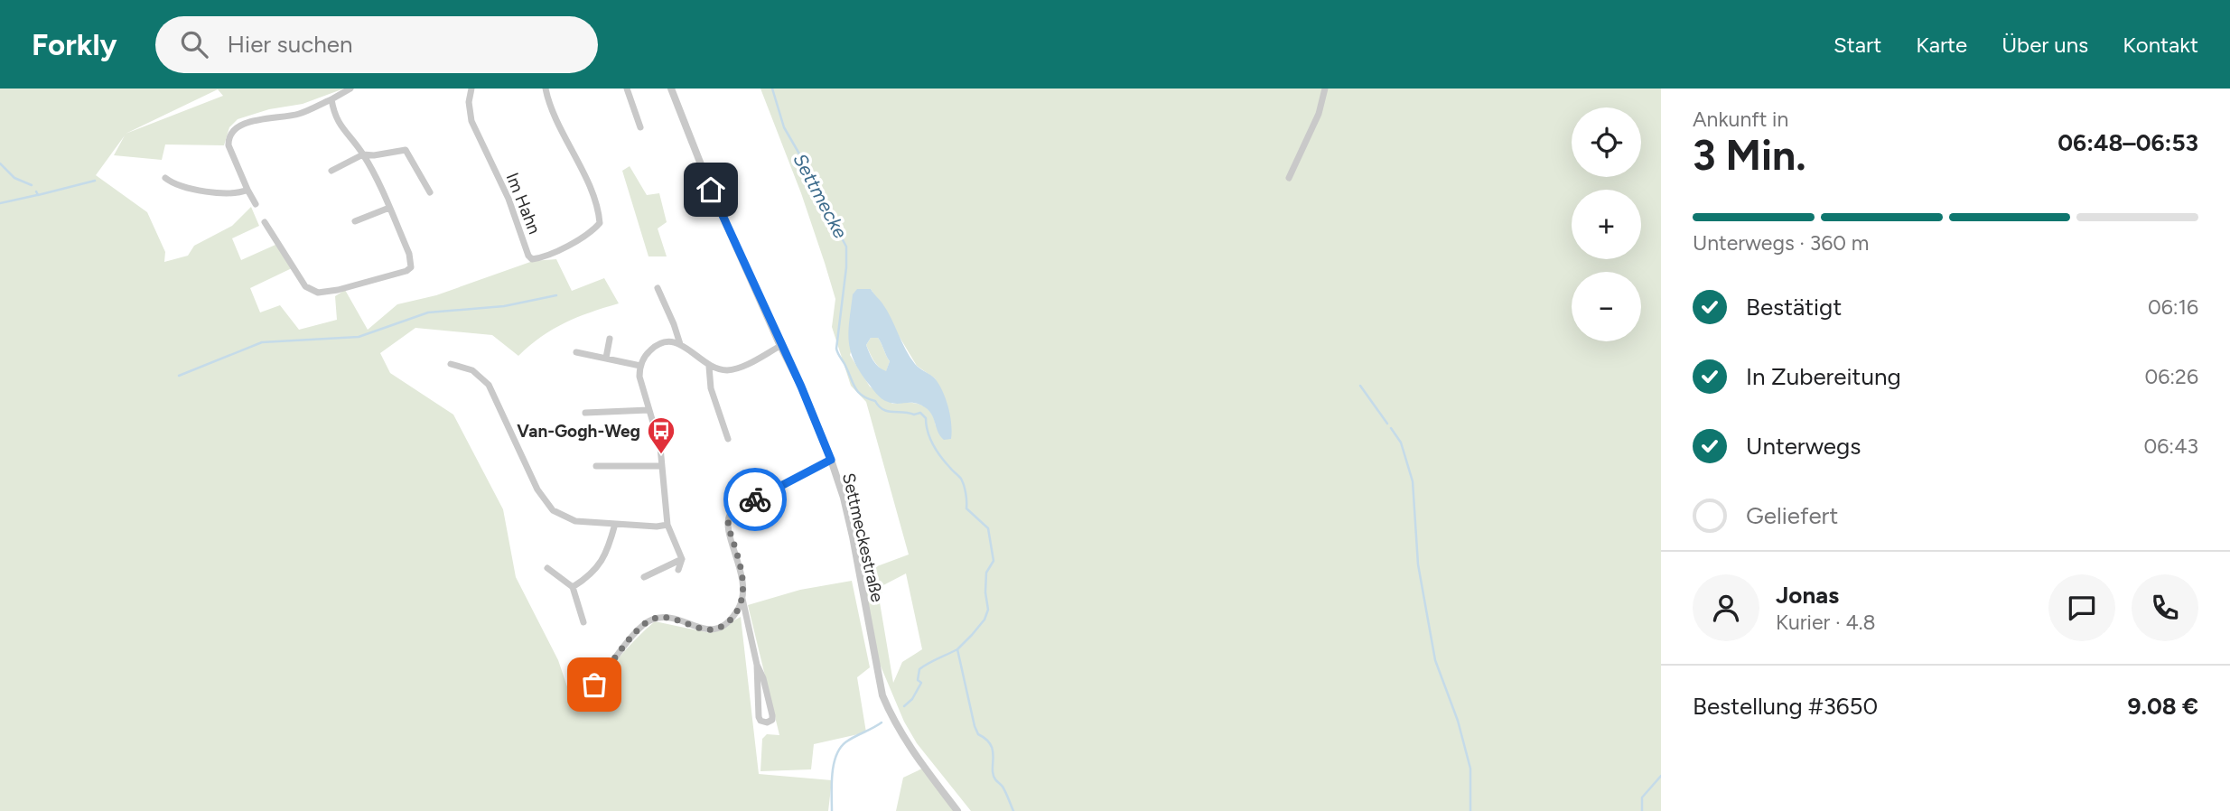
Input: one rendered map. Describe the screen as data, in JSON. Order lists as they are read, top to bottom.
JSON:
{
  "streets": {
    "street": ["Im Hahn", "Settmeckestraße"]
  },
  "water": ["Settmecke"],
  "places": {
    "bus stop": ["Van-Gogh-Weg"]
  },
  "page": {
    "header": "Forkly",
    "search": "Hier suchen",
    "nav": [
      "Start",
      "Karte",
      "Über uns",
      "Kontakt"
    ],
    "heading": ["3 Min.", "Ankunft in", "06:48–06:53"],
    "panel": [
      "Jonas",
      "Kurier · 4.8",
      "Bestellung #3650",
      "9.08 €"
    ],
    "map_buttons": ["+", "−"],
    "bar": "Unterwegs · 360 m",
    "list": [
      ["Bestätigt", "06:16"],
      ["In Zubereitung", "06:26"],
      ["Unterwegs", "06:43"],
      "Geliefert"
    ]
  }
}
